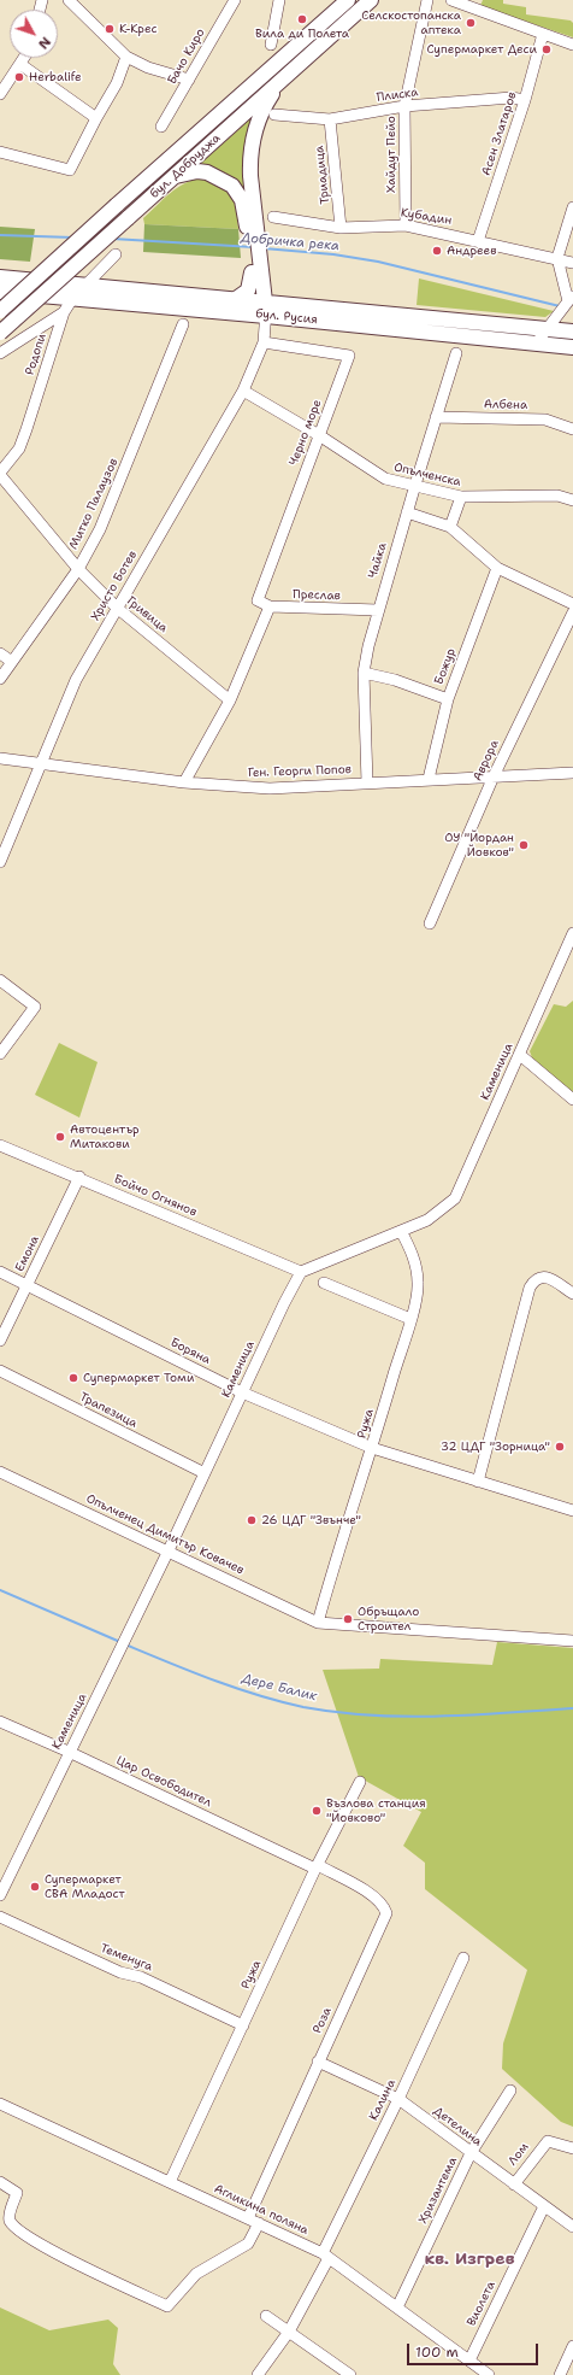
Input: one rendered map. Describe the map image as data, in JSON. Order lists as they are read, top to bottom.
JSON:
{
  "streets": {
    "main road": ["бул. Добруджа", "бул. Русия"],
    "street": [
      "Бачо Киро",
      "Плиска",
      "Асен Златаров",
      "Хайдут Пейо",
      "Триадица",
      "Кубадин",
      "Родопи",
      "Албена",
      "Черно море",
      "Опълченска",
      "Митко Палаузов",
      "Чайка",
      "Христо Ботев",
      "Преслав",
      "Гривица",
      "Божур",
      "Аврора",
      "Ген. Георги Попов",
      "Каменица",
      "Бойчо Огнянов",
      "Емона",
      "Боряна",
      "Трапезица",
      "Ружа",
      "Опълченец Димитър Ковачев",
      "Цар Освободител",
      "Теменуга",
      "Роза",
      "Калина",
      "Детелина",
      "Лом",
      "Хризантема",
      "Агликина поляна",
      "Виолета"
    ]
  },
  "crossings": [
    ["Плиска", "Асен Златаров"],
    ["Плиска", "Хайдут Пейо"],
    ["Плиска", "Триадица"],
    ["Асен Златаров", "Кубадин"],
    ["Хайдут Пейо", "Кубадин"],
    ["Триадица", "Кубадин"],
    ["бул. Русия", "Родопи"],
    ["бул. Русия", "Христо Ботев"],
    ["Родопи", "Гривица"],
    ["Албена", "Чайка"],
    ["Черно море", "Опълченска"],
    ["Черно море", "Христо Ботев"],
    ["Черно море", "Преслав"],
    ["Опълченска", "Чайка"],
    ["Опълченска", "Христо Ботев"],
    ["Митко Палаузов", "Гривица"],
    ["Чайка", "Преслав"],
    ["Чайка", "Ген. Георги Попов"],
    ["Христо Ботев", "Гривица"],
    ["Христо Ботев", "Ген. Георги Попов"],
    ["Божур", "Ген. Георги Попов"],
    ["Аврора", "Ген. Георги Попов"],
    ["Каменица", "Бойчо Огнянов"],
    ["Каменица", "Боряна"],
    ["Каменица", "Трапезица"],
    ["Каменица", "Ружа"],
    ["Каменица", "Опълченец Димитър Ковачев"],
    ["Каменица", "Цар Освободител"],
    ["Бойчо Огнянов", "Емона"],
    ["Емона", "Боряна"],
    ["Боряна", "Ружа"],
    ["Ружа", "Опълченец Димитър Ковачев"],
    ["Ружа", "Цар Освободител"],
    ["Ружа", "Теменуга"],
    ["Ружа", "Роза"],
    ["Ружа", "Агликина поляна"],
    ["Цар Освободител", "Роза"],
    ["Роза", "Детелина"],
    ["Роза", "Агликина поляна"],
    ["Калина", "Детелина"],
    ["Калина", "Агликина поляна"],
    ["Детелина", "Лом"],
    ["Детелина", "Хризантема"],
    ["Детелина", "Виолета"],
    ["Хризантема", "Агликина поляна"],
    ["Агликина поляна", "Виолета"]
  ],
  "districts": ["кв. Изгрев"],
  "water": ["Добричка река", "Дере Балик"],
  "places": [
    "Вила ди Полета",
    "Селскостопанска аптека",
    "К-Крес",
    "Супермаркет Деси",
    "Herbalife",
    "Андреев",
    "ОУ \"Йордан Йовков\"",
    "Автоцентър Митакови",
    "Супермаркет Томи",
    "32 ЦДГ \"Зорница\"",
    "26 ЦДГ \"Звънче\"",
    "Обръщало Строител",
    "Възлова станция \"Йовково\"",
    "Супермаркет CBA Младост"
  ],
  "scale_bar": "100 m",
  "north": "bottom right"
}
